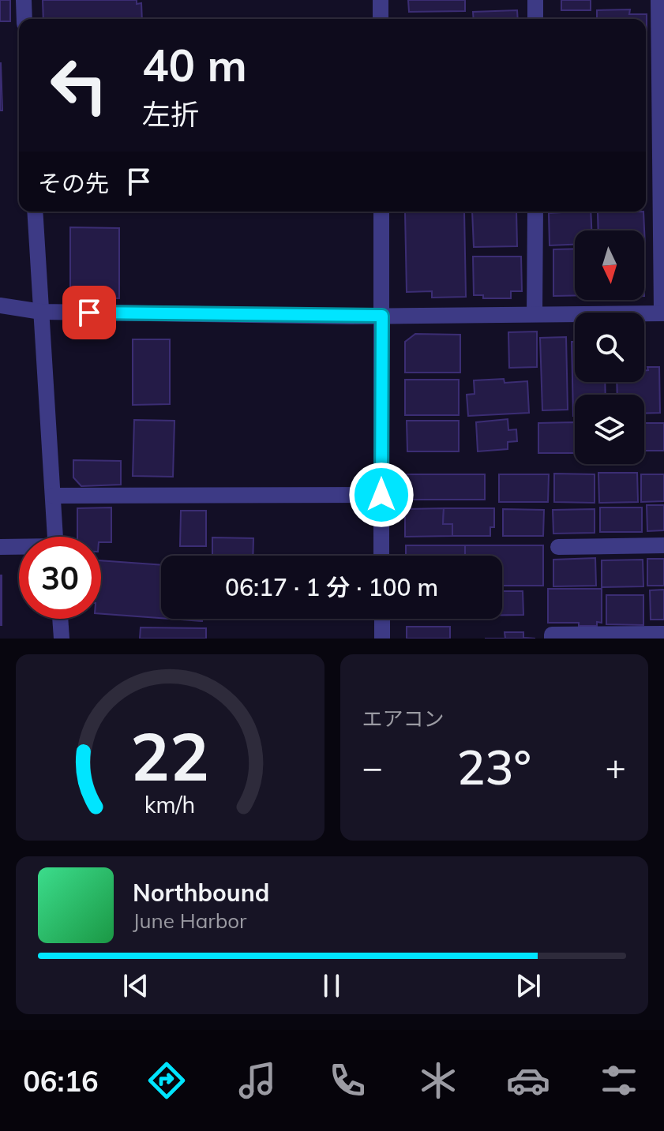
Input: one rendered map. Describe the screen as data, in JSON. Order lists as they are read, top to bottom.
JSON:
{
  "north": "bottom",
  "page": {
    "turn": ["40 m", "左折"],
    "then": "その先",
    "limit": "30",
    "trip": "06:17 · 1 分 · 100 m",
    "tile": "エアコン",
    "heat": ["−", "23°", "+"],
    "song": ["Northbound", "June Harbor"],
    "tabs": "06:16",
    "gauge": ["22", "km/h"]
  }
}
